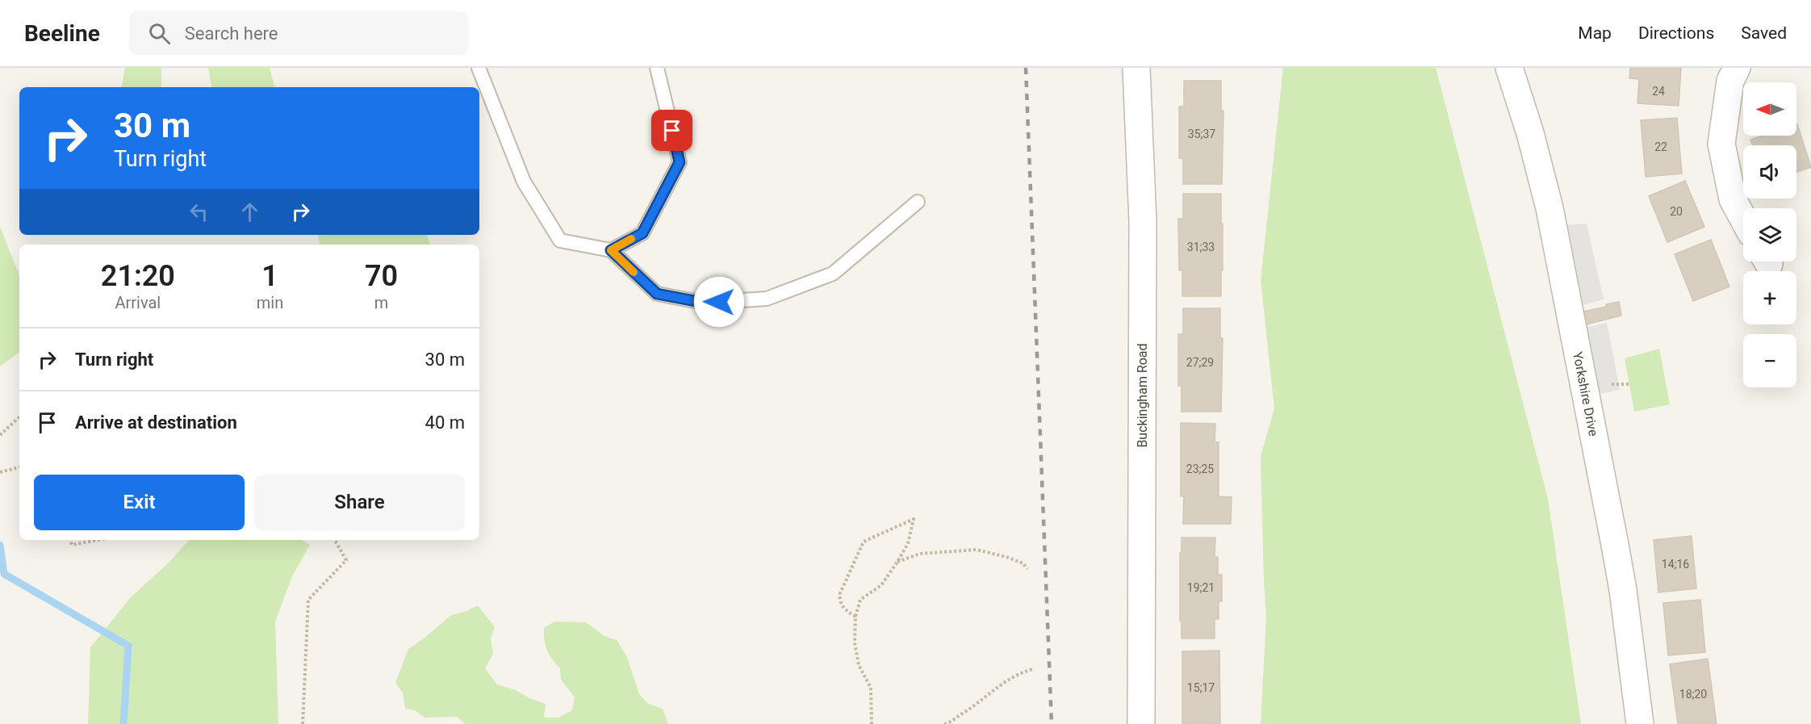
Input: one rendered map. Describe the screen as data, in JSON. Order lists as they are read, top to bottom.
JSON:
{
  "streets": {
    "street": ["Yorkshire Drive", "Buckingham Road"]
  },
  "house_numbers": [
    "24",
    "35;37",
    "22",
    "20",
    "31;33",
    "27;29",
    "23;25",
    "14;16",
    "19;21",
    "15;17",
    "18;20"
  ],
  "north": "left",
  "page": {
    "header": "Beeline",
    "search": "Search here",
    "nav": ["Map", "Directions", "Saved"],
    "map_buttons": ["+", "−"],
    "turn": ["30 m", "Turn right"],
    "eta": [
      "21:20",
      "Arrival",
      "1",
      "min",
      "70",
      "m"
    ],
    "list": [
      {
        "name": "Turn right",
        "value": "30 m"
      },
      {
        "name": "Arrive at destination",
        "value": "40 m"
      }
    ],
    "buttons": ["Exit", "Share"]
  }
}
